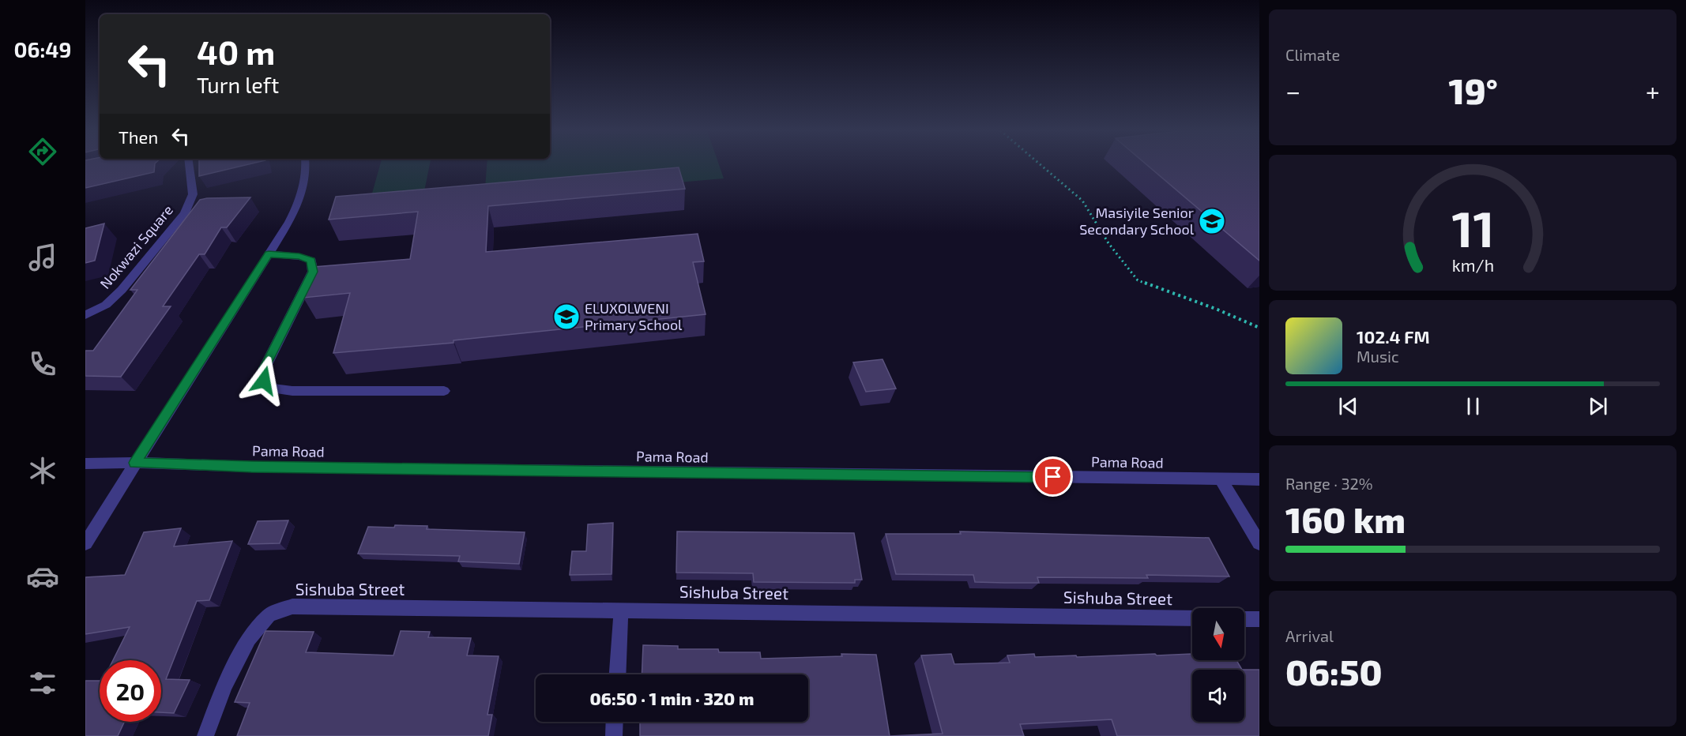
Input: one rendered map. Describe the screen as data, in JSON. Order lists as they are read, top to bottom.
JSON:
{
  "streets": {
    "street": ["Nokwazi Square", "Pama Road", "Sishuba Street"]
  },
  "places": {
    "school or university": ["Masiyile Senior Secondary School", "ELUXOLWENI Primary School"]
  },
  "north": "bottom",
  "page": {
    "tabs": "06:49",
    "tile": [
      "Climate",
      ["Range · 32%", "160 km"],
      ["Arrival", "06:50"]
    ],
    "turn": ["40 m", "Turn left"],
    "heat": ["−", "19°", "+"],
    "then": "Then",
    "song": ["102.4 FM", "Music"],
    "limit": "20",
    "trip": "06:50 · 1 min · 320 m",
    "gauge": ["11", "km/h"]
  }
}
